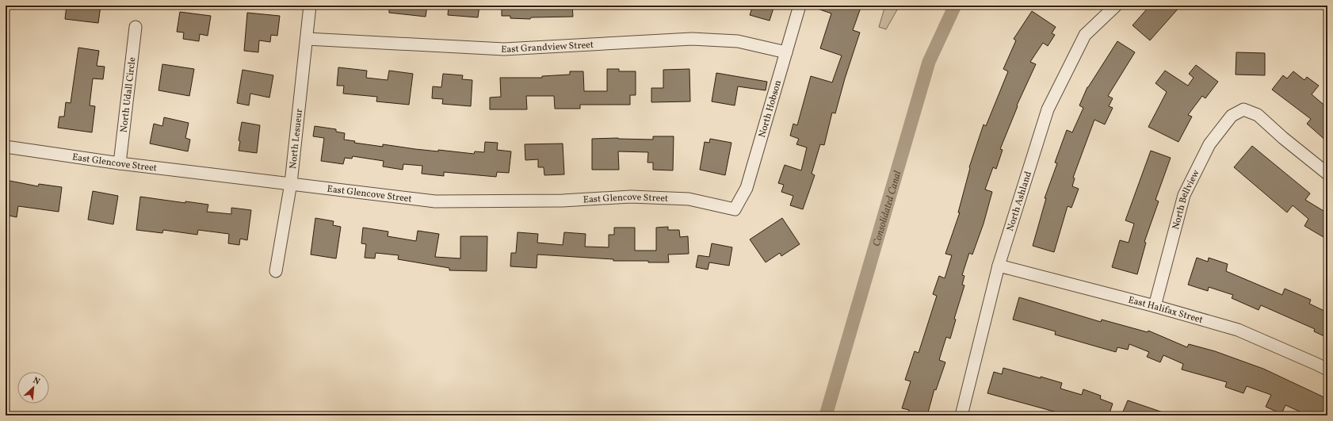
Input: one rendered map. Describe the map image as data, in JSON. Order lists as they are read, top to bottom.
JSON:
{
  "streets": {
    "street": [
      "East Grandview Street",
      "North Udall Circle",
      "North Hobson",
      "North Lesueur",
      "East Glencove Street",
      "North Bellview",
      "North Ashland",
      "East Halifax Street"
    ]
  },
  "crossings": [
    ["East Grandview Street", "North Hobson"],
    ["East Grandview Street", "North Lesueur"],
    ["North Udall Circle", "East Glencove Street"],
    ["North Hobson", "East Glencove Street"],
    ["North Lesueur", "East Glencove Street"],
    ["North Bellview", "East Halifax Street"],
    ["North Ashland", "East Halifax Street"]
  ],
  "water": ["Consolidated Canal"],
  "north": "top right"
}
